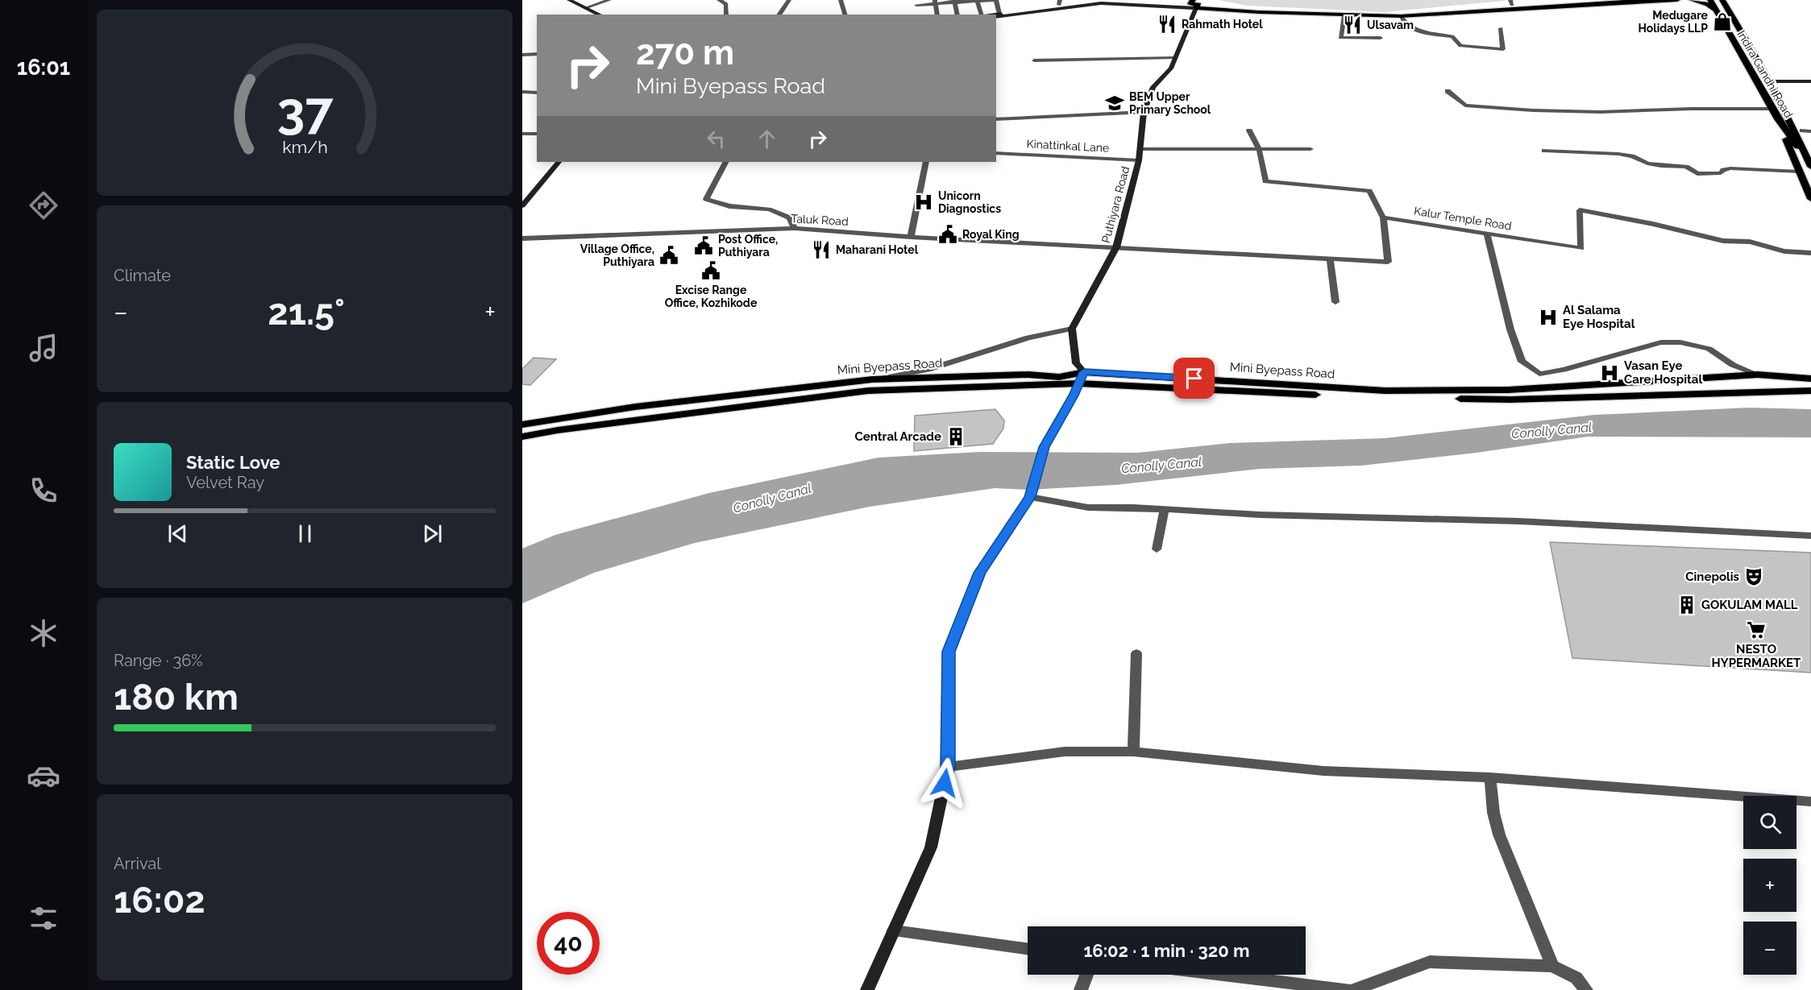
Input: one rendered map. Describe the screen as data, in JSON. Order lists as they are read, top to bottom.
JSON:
{
  "streets": {
    "main road": ["Indira Gandhi Road", "Puthiyara Road", "Mini Byepass Road"],
    "street": ["Kinattinkal Lane", "Kalur Temple Road", "Taluk Road"]
  },
  "crossings": [
    ["Kinattinkal Lane", "Puthiyara Road"],
    ["Puthiyara Road", "Taluk Road"]
  ],
  "water": ["Conolly Canal"],
  "places": {
    "shop": ["Medugare Holidays LLP"],
    "restaurant": ["Rahmath Hotel", "Ulsavam", "Maharani Hotel"],
    "school or university": ["BEM Upper Primary School"],
    "hospital": ["Unicorn Diagnostics", "Al Salama Eye Hospital", "Vasan Eye Care Hospital"],
    "public building": [
      "Royal King",
      "Post Office, Puthiyara",
      "Village Office, Puthiyara",
      "Excise Range Office, Kozhikode"
    ],
    "building": ["Central Arcade", "GOKULAM MALL"],
    "theatre": ["Cinepolis"],
    "supermarket": ["NESTO HYPERMARKET"]
  },
  "page": {
    "tabs": "16:01",
    "turn": ["270 m", "Mini Byepass Road"],
    "tile": [
      "Climate",
      ["Range · 36%", "180 km"],
      ["Arrival", "16:02"]
    ],
    "heat": ["−", "21.5°", "+"],
    "song": ["Static Love", "Velvet Ray"],
    "map_buttons": ["+", "−"],
    "limit": "40",
    "trip": "16:02 · 1 min · 320 m",
    "gauge": ["37", "km/h"]
  }
}
